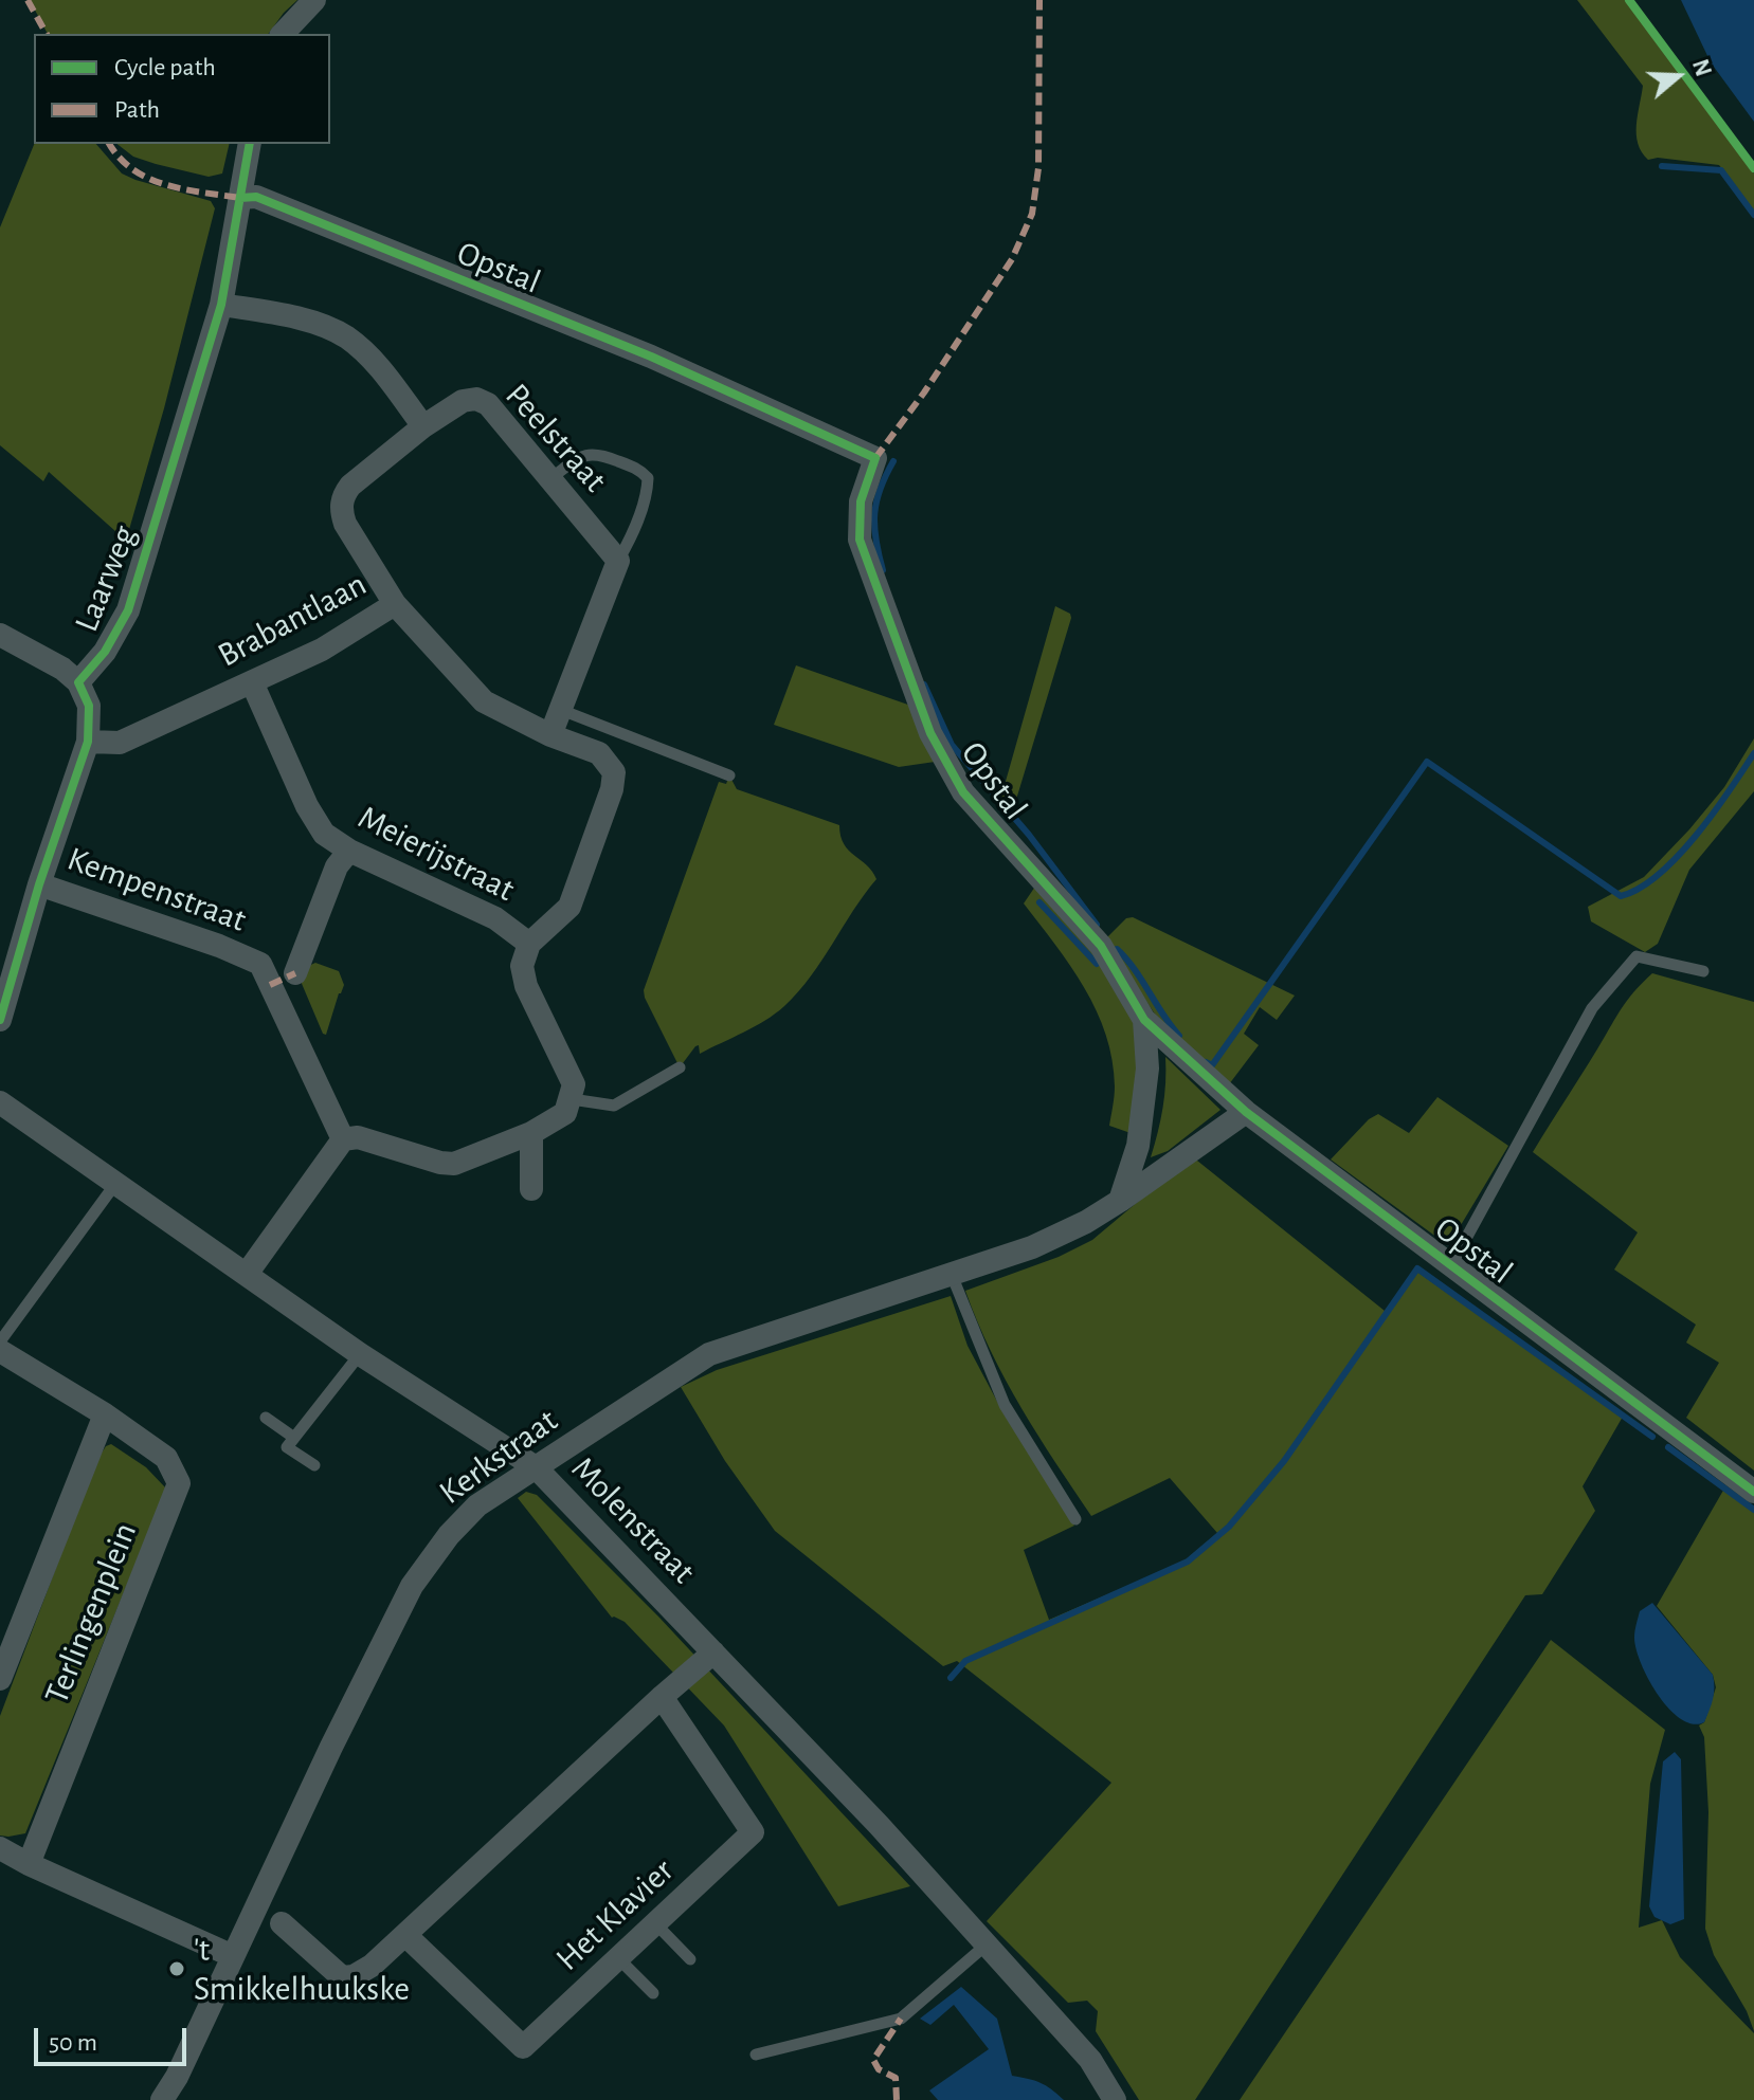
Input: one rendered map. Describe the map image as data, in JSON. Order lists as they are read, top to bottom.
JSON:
{
  "streets": {
    "street": [
      "Opstal",
      "Peelstraat",
      "Laarweg",
      "Brabantlaan",
      "Meierijstraat",
      "Kempenstraat",
      "Kerkstraat",
      "Molenstraat",
      "Terlingenplein",
      "Het Klavier"
    ]
  },
  "crossings": [
    ["Opstal", "Laarweg"],
    ["Opstal", "Kerkstraat"],
    ["Peelstraat", "Brabantlaan"],
    ["Brabantlaan", "Meierijstraat"],
    ["Kerkstraat", "Molenstraat"]
  ],
  "places": ["'t Smikkelhuukske"],
  "legend": ["Cycle path", "Path"],
  "scale_bar": "50 m",
  "north": "right"
}
